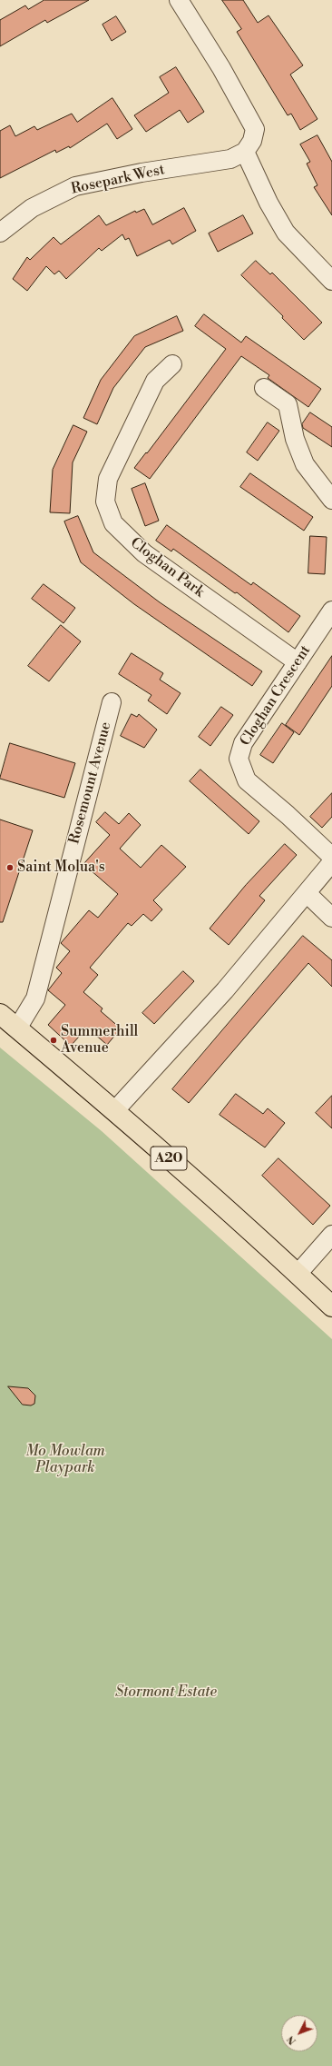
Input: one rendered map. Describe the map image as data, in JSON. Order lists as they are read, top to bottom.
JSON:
{
  "streets": {
    "highway": ["A20"],
    "street": [
      "Rosepark West",
      "Cloghan Park",
      "Cloghan Crescent",
      "Rosemount Avenue"
    ]
  },
  "crossings": [
    ["Cloghan Park", "Cloghan Crescent"],
    ["Rosemount Avenue", "A20"]
  ],
  "parks": ["Mo Mowlam Playpark", "Stormont Estate"],
  "places": ["Saint Molua's", "Summerhill Avenue"],
  "north": "bottom left"
}
